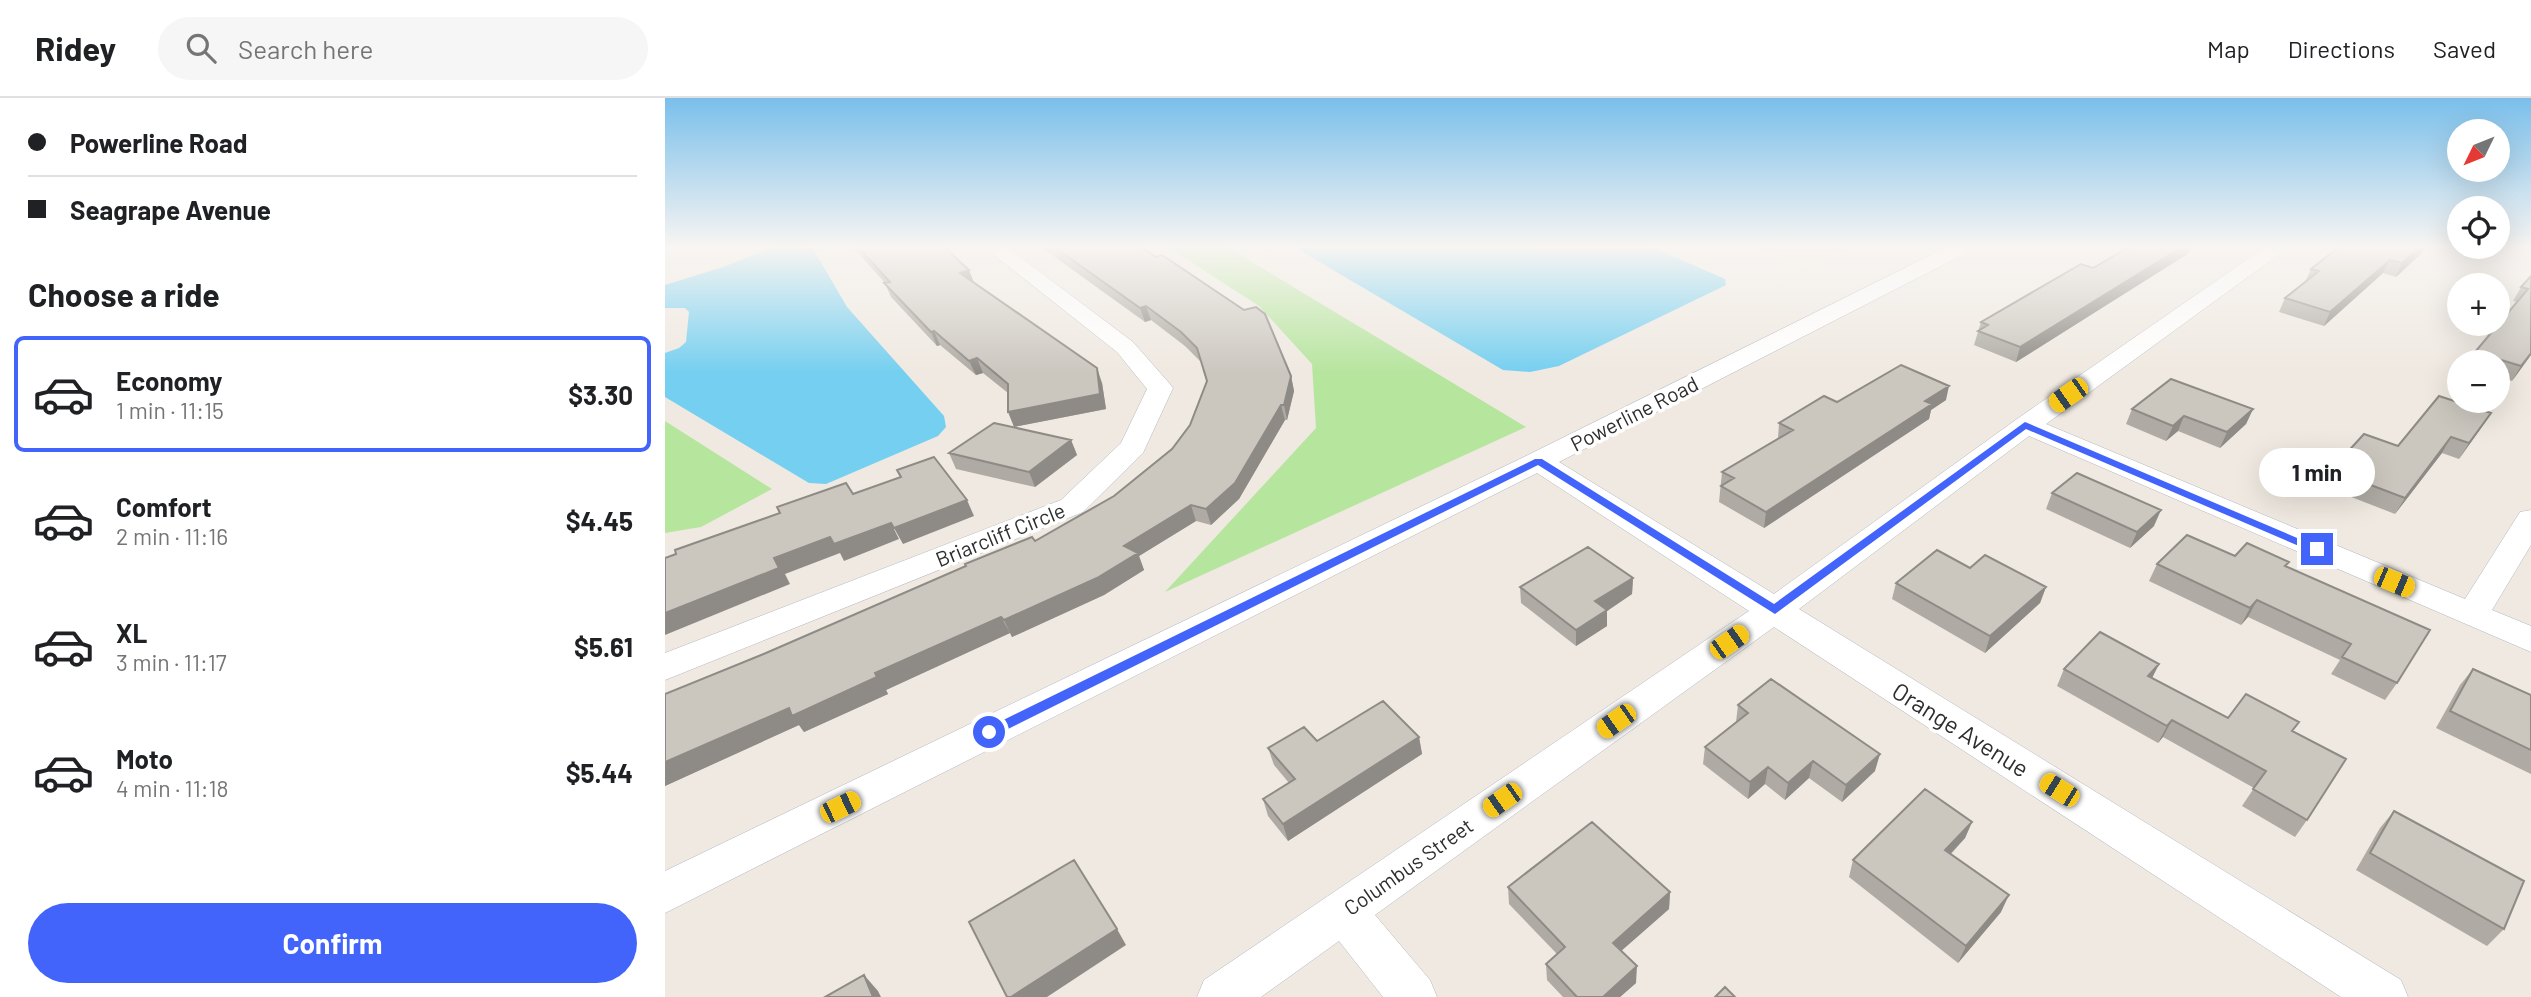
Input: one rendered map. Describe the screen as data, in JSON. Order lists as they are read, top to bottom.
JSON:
{
  "streets": {
    "street": [
      "Powerline Road",
      "Briarcliff Circle",
      "Orange Avenue",
      "Columbus Street"
    ]
  },
  "crossings": [
    ["Powerline Road", "Orange Avenue"],
    ["Orange Avenue", "Columbus Street"]
  ],
  "north": "bottom left",
  "page": {
    "header": "Ridey",
    "search": "Search here",
    "nav": ["Map", "Directions", "Saved"],
    "banner": ["Powerline Road", "Seagrape Avenue"],
    "map_buttons": ["+", "−"],
    "heading": "Choose a ride",
    "list": [
      {
        "name": "Economy",
        "note": "1 min · 11:15",
        "value": "$3.30"
      },
      {
        "name": "Comfort",
        "note": "2 min · 11:16",
        "value": "$4.45"
      },
      {
        "name": "XL",
        "note": "3 min · 11:17",
        "value": "$5.61"
      },
      {
        "name": "Moto",
        "note": "4 min · 11:18",
        "value": "$5.44"
      }
    ],
    "bubble": "1 min",
    "buttons": "Confirm"
  }
}
